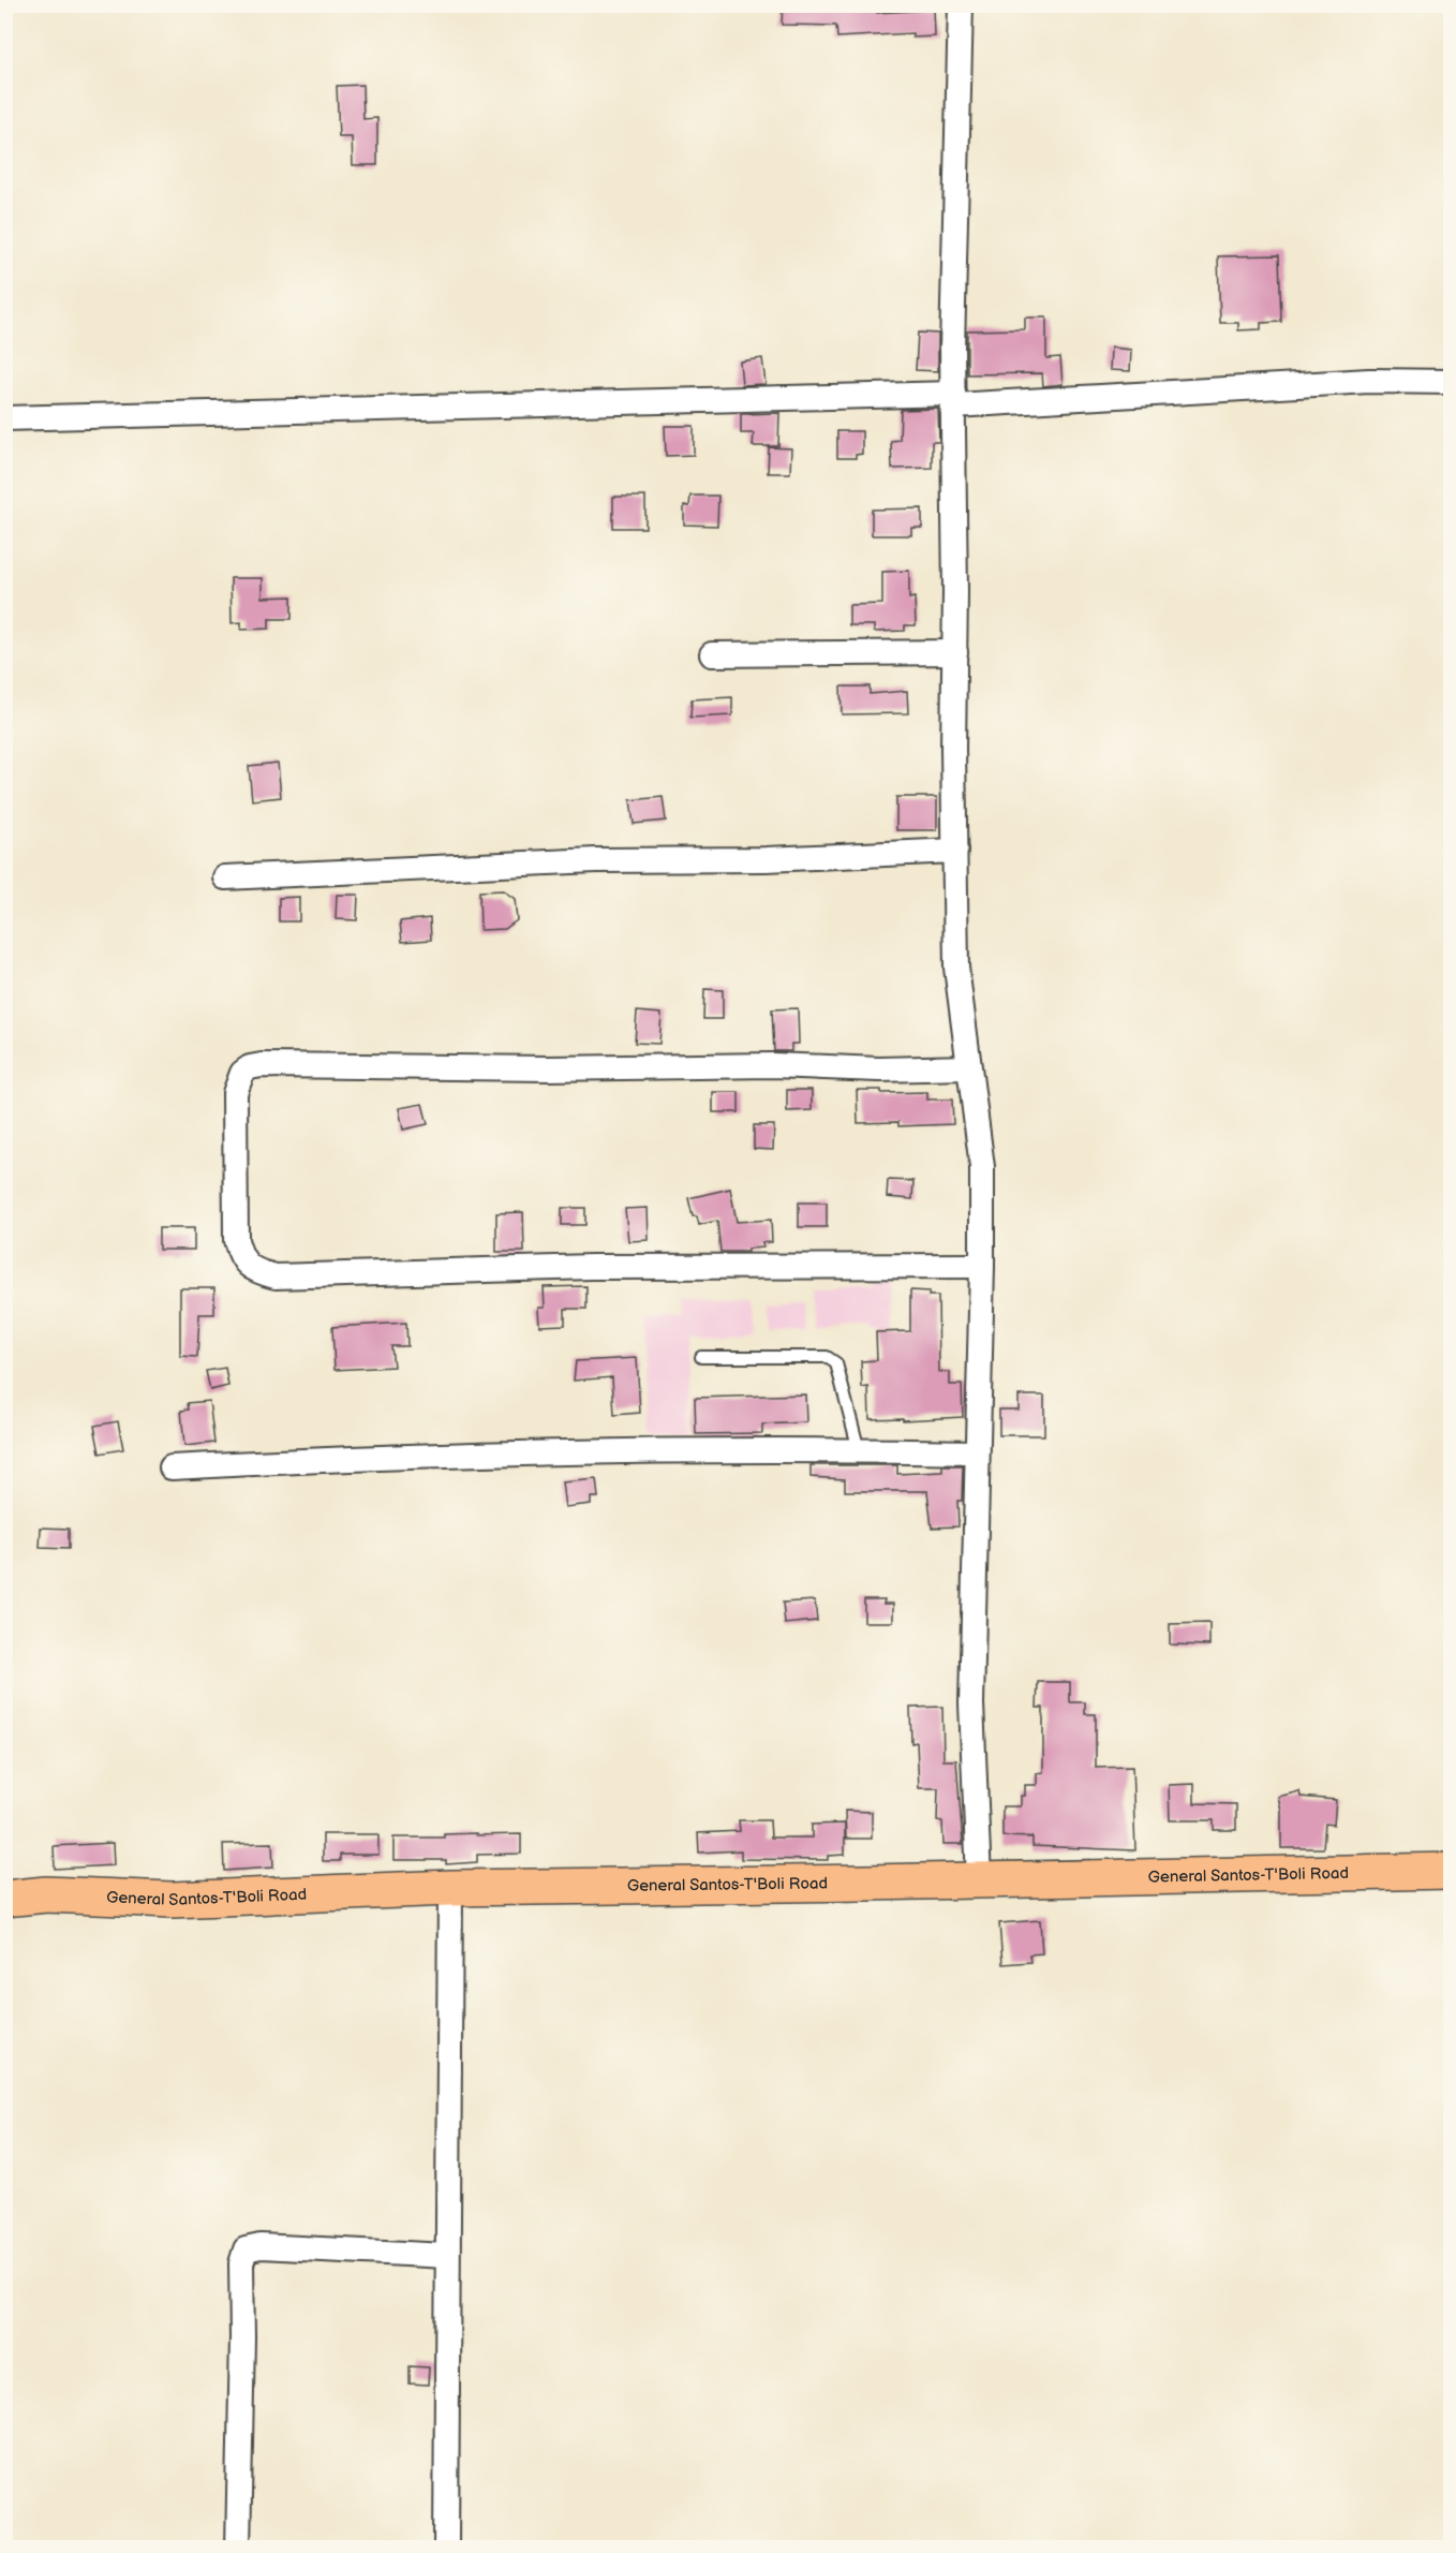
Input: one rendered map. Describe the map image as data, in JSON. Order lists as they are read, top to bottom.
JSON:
{
  "streets": {
    "main road": ["General Santos-T'Boli Road"]
  }
}
